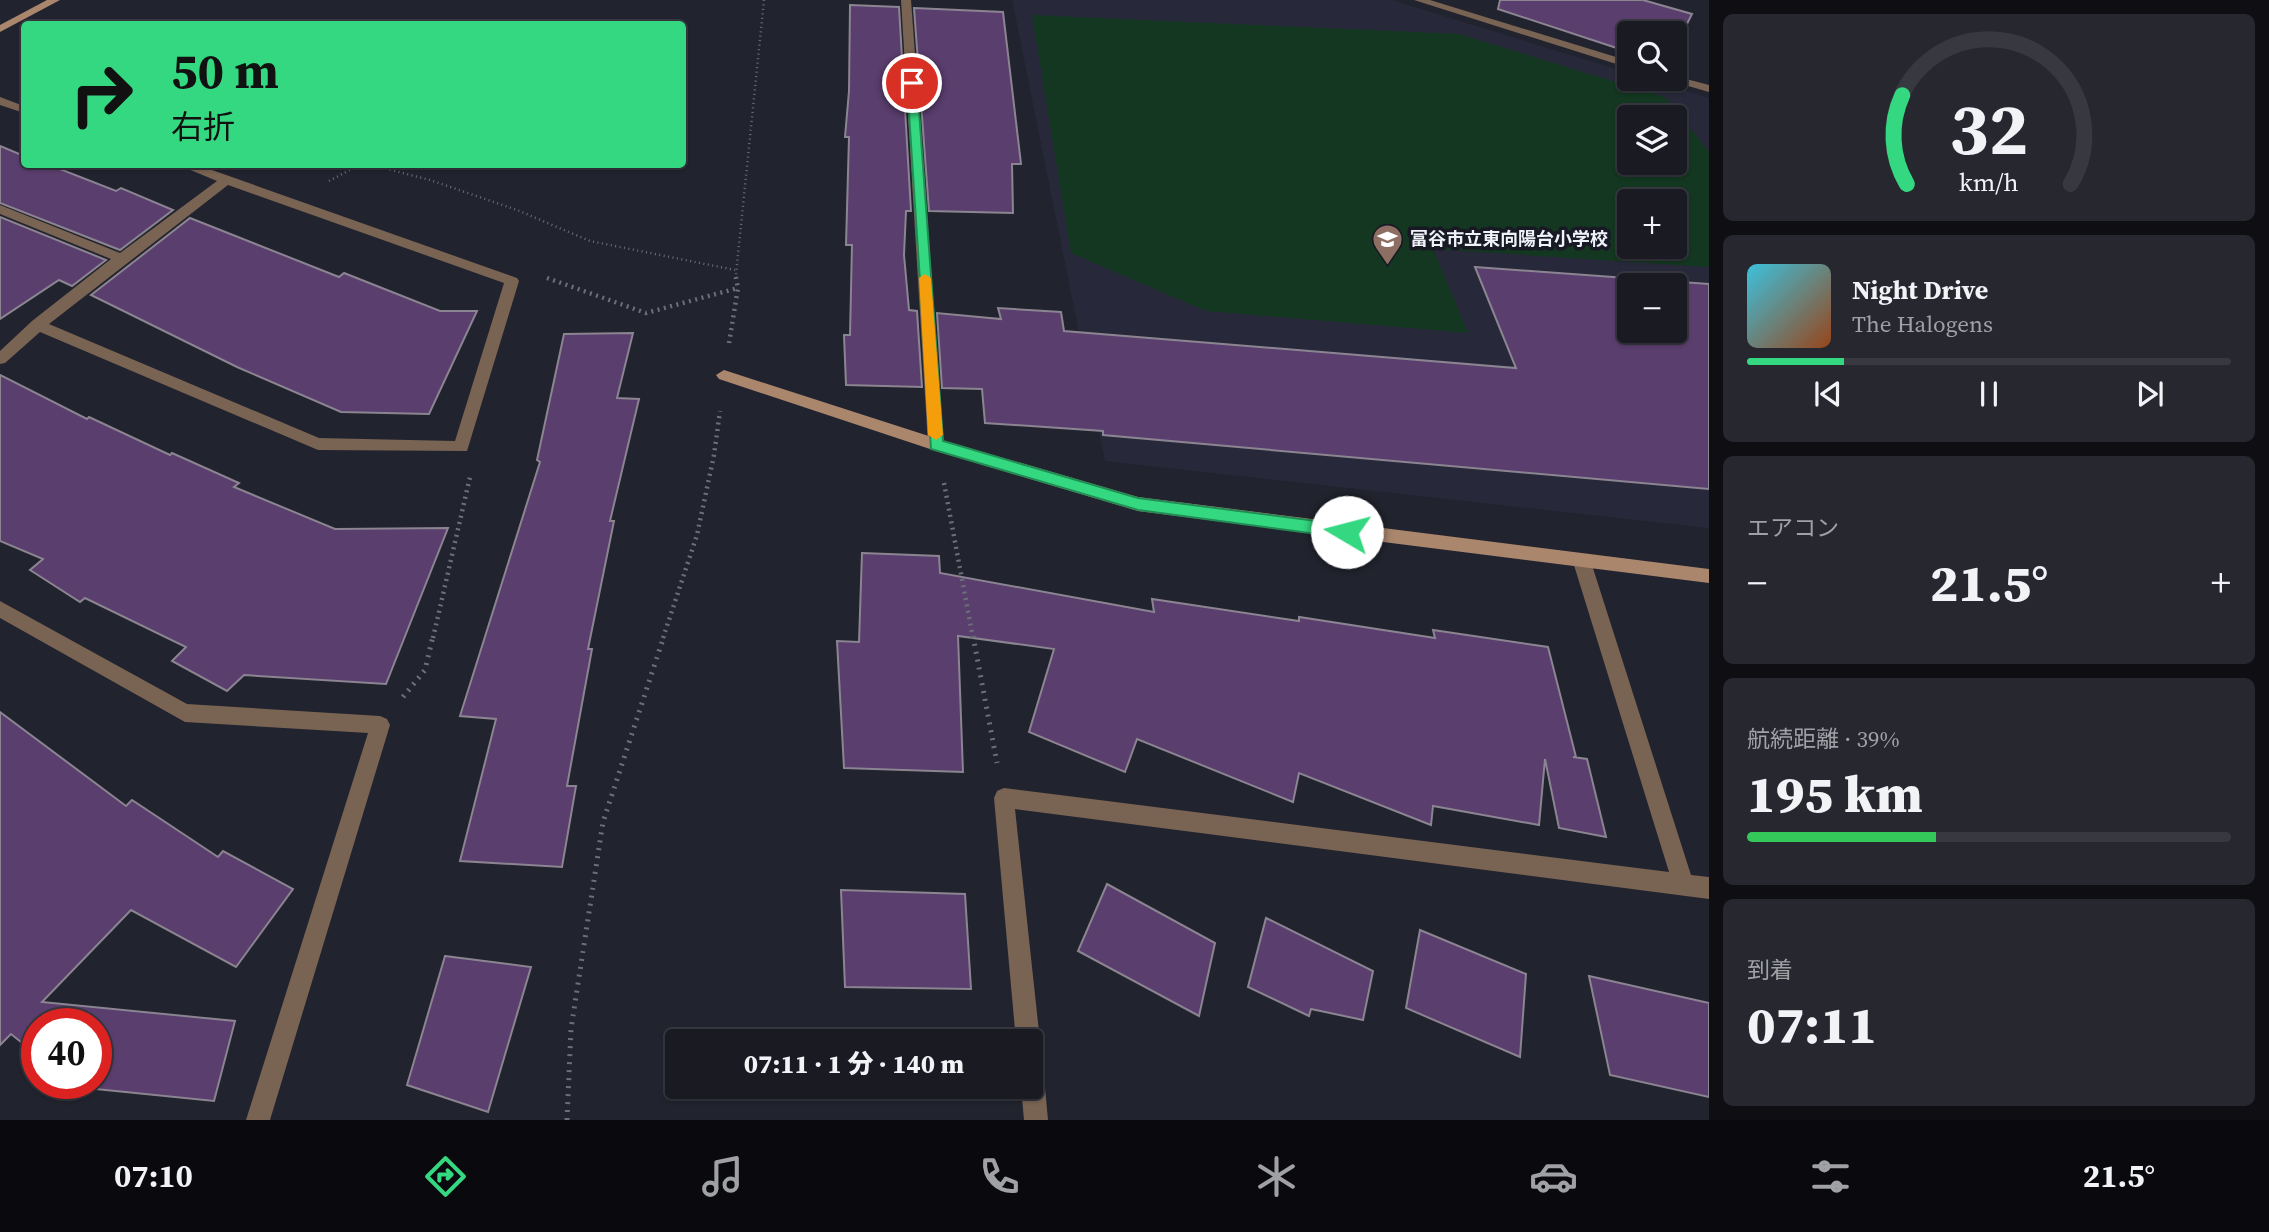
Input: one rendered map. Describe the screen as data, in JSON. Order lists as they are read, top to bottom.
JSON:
{
  "places": {
    "school or university": ["富谷市立東向陽台小学校"]
  },
  "page": {
    "map_buttons": ["+", "−"],
    "turn": ["50 m", "右折"],
    "song": ["Night Drive", "The Halogens"],
    "tile": [
      "エアコン",
      ["航続距離 · 39%", "195 km"],
      ["到着", "07:11"]
    ],
    "heat": ["−", "21.5°", "+"],
    "limit": "40",
    "trip": "07:11 · 1 分 · 140 m",
    "tabs": ["07:10", "21.5°"],
    "gauge": ["32", "km/h"]
  }
}
